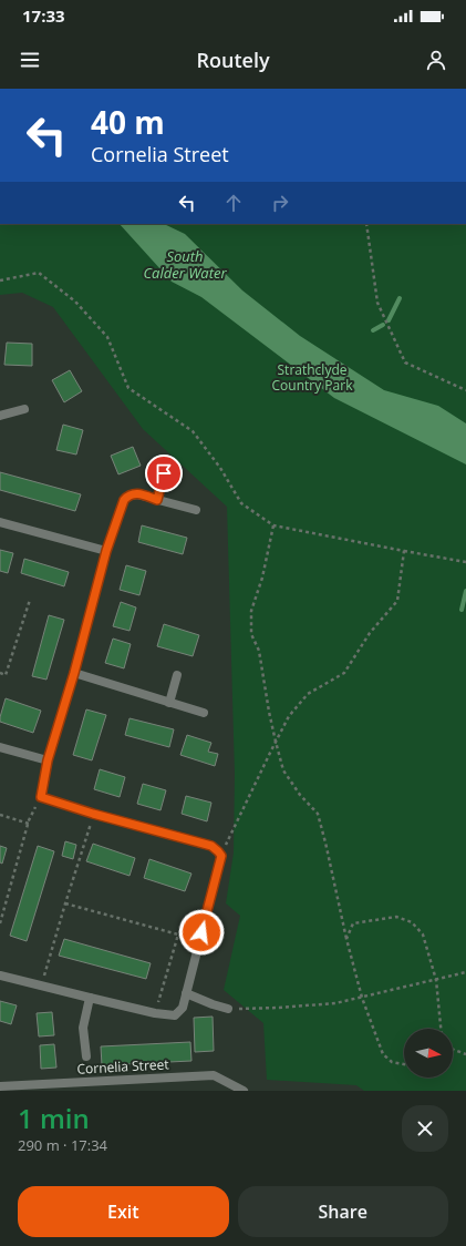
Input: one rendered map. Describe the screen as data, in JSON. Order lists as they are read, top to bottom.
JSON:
{
  "streets": {
    "street": ["Cornelia Street"]
  },
  "water": ["South Calder Water"],
  "parks": ["Strathclyde Country Park"],
  "north": "right",
  "page": {
    "status": "17:33",
    "header": "Routely",
    "turn": ["40 m", "Cornelia Street"],
    "heading": ["1 min", "290 m · 17:34"],
    "buttons": ["Exit", "Share"]
  }
}
